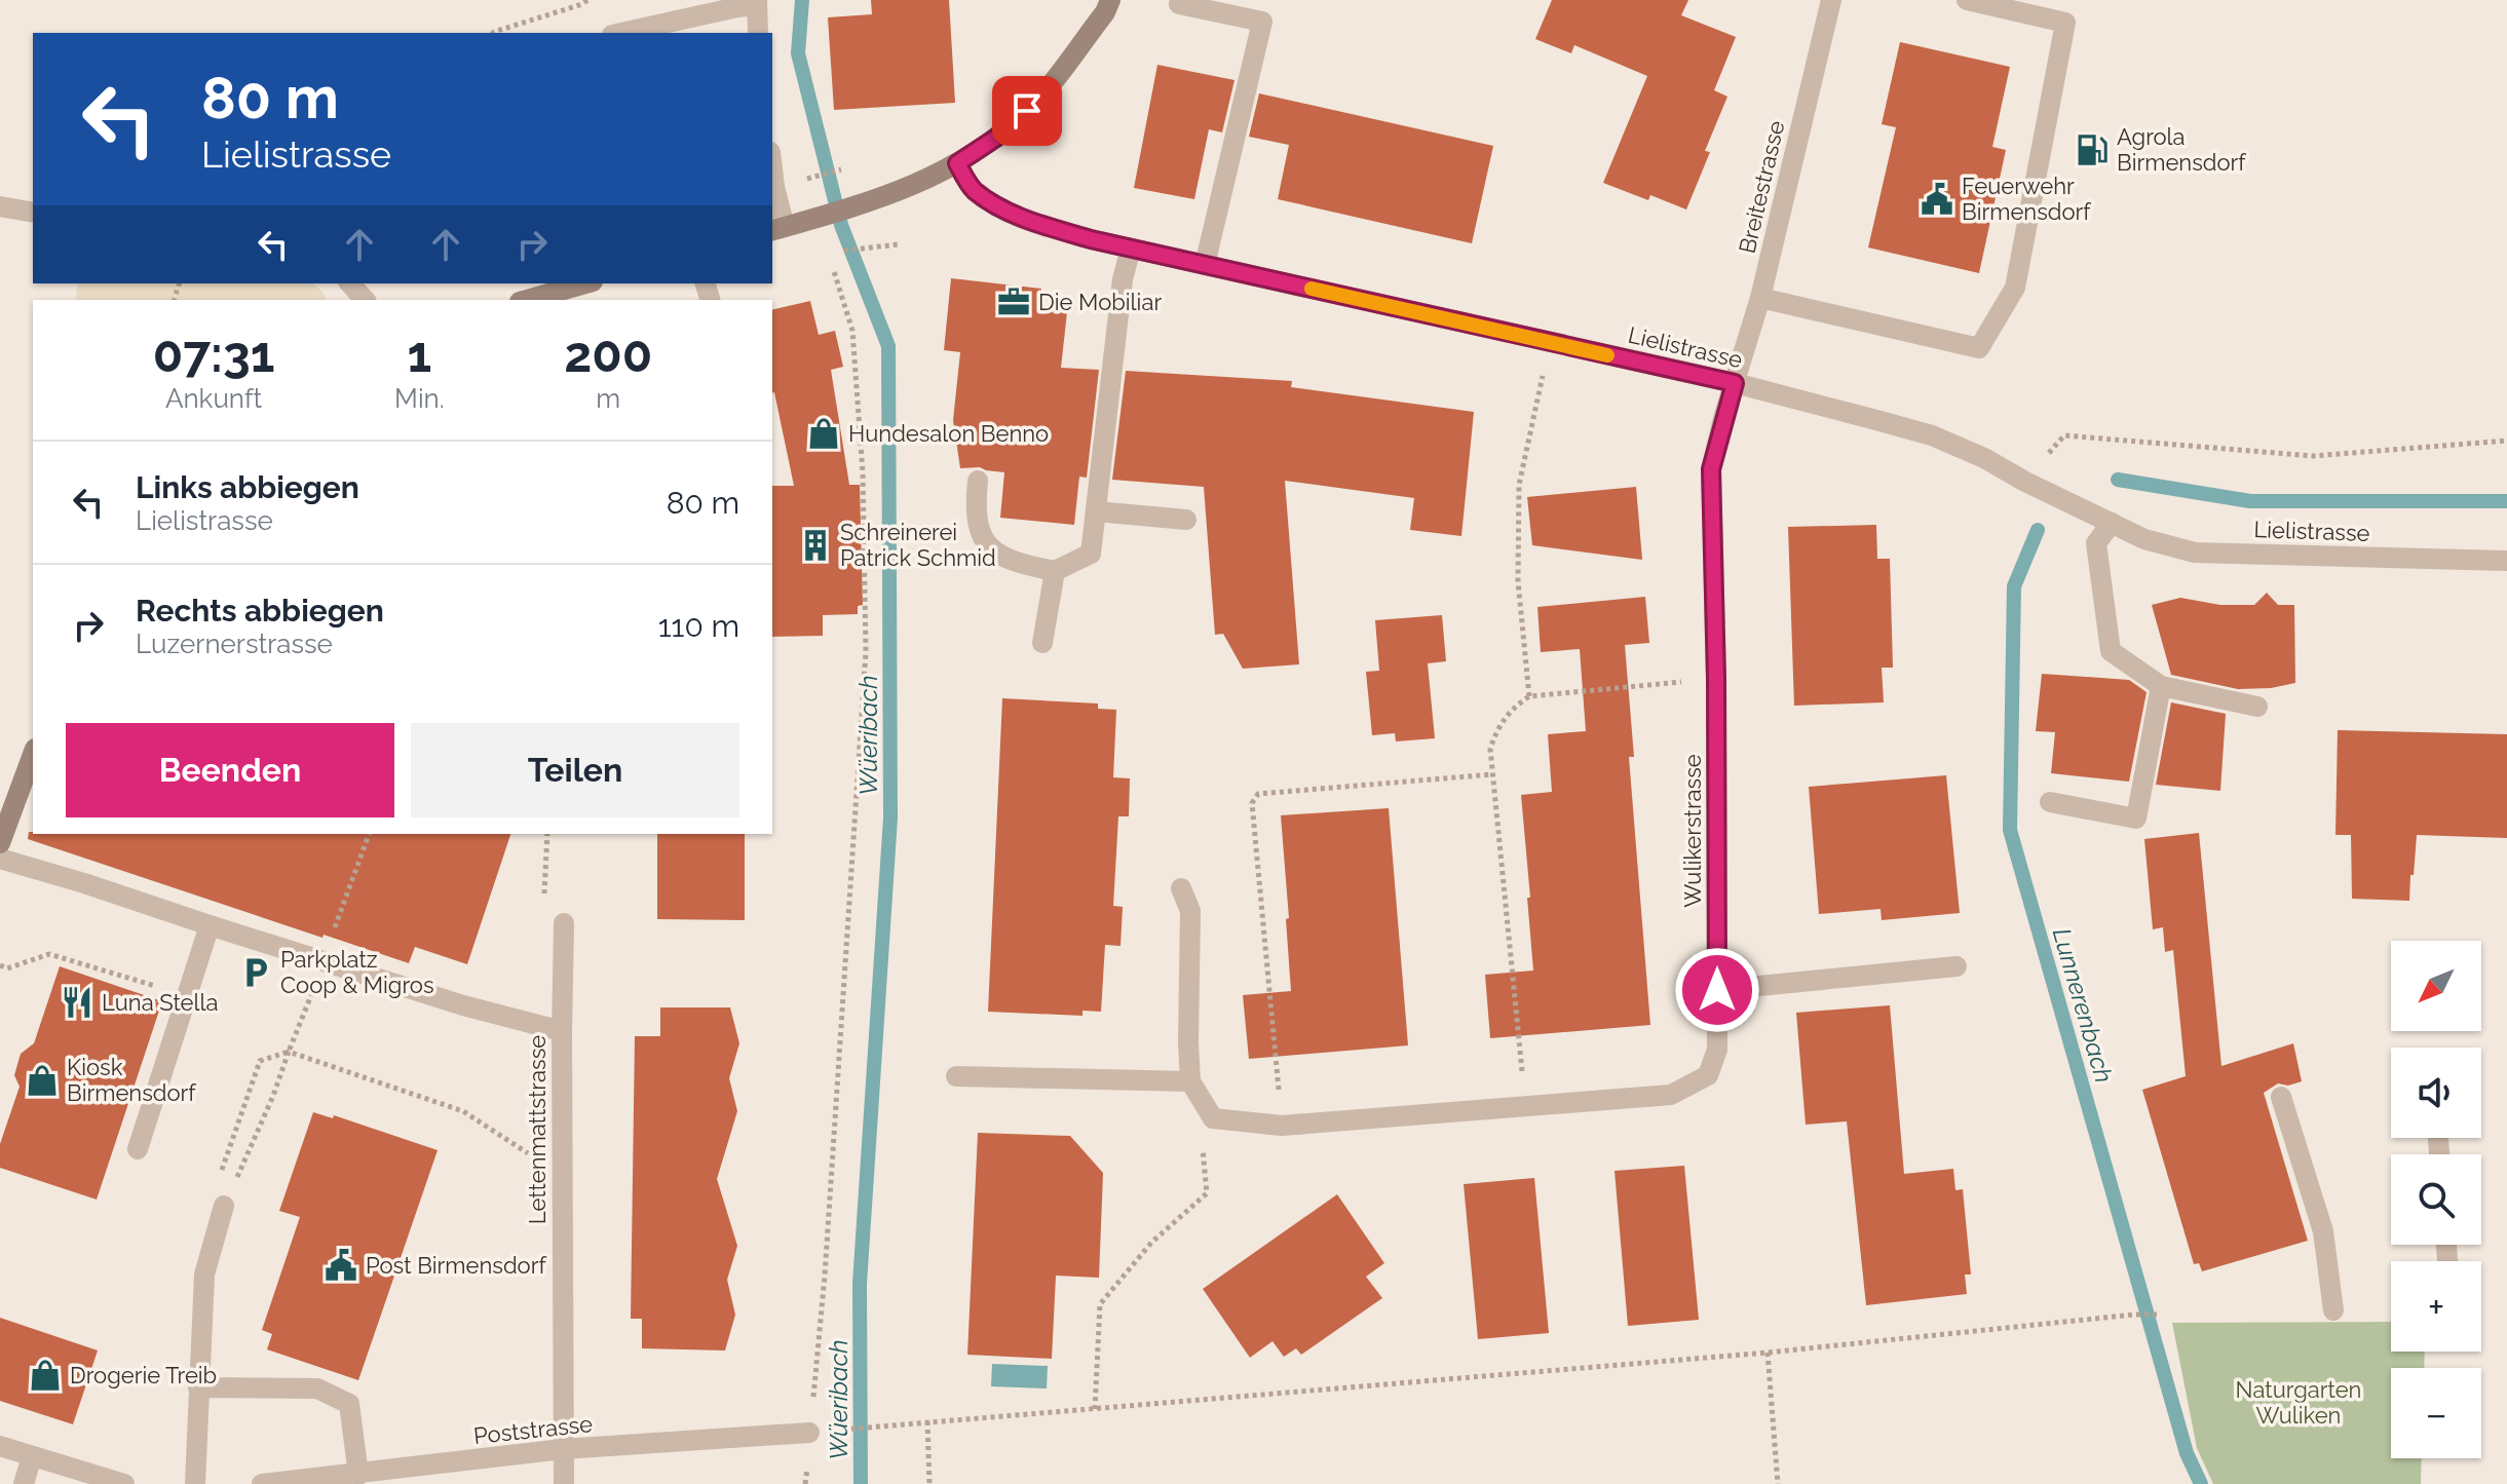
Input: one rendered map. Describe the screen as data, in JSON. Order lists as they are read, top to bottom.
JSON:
{
  "streets": {
    "street": [
      "Breitestrasse",
      "Lielistrasse",
      "Wulikerstrasse",
      "Lettenmattstrasse",
      "Poststrasse"
    ]
  },
  "crossings": [
    ["Breitestrasse", "Lielistrasse"],
    ["Breitestrasse", "Wulikerstrasse"],
    ["Lielistrasse", "Wulikerstrasse"],
    ["Lettenmattstrasse", "Poststrasse"]
  ],
  "water": ["Wüeribach", "Lunnerenbach"],
  "parks": ["Naturgarten Wuliken"],
  "places": {
    "fuel station": ["Agrola Birmensdorf"],
    "public building": ["Feuerwehr Birmensdorf", "Post Birmensdorf"],
    "office": ["Die Mobiliar"],
    "shop": ["Hundesalon Benno", "Kiosk Birmensdorf", "Drogerie Treib"],
    "building": ["Schreinerei Patrick Schmid"],
    "parking": ["Parkplatz Coop & Migros"],
    "restaurant": ["Luna Stella"]
  },
  "north": "bottom left",
  "page": {
    "turn": ["80 m", "Lielistrasse"],
    "eta": [
      "07:31",
      "Ankunft",
      "1",
      "Min.",
      "200",
      "m"
    ],
    "list": [
      {
        "name": "Links abbiegen",
        "note": "Lielistrasse",
        "value": "80 m"
      },
      {
        "name": "Rechts abbiegen",
        "note": "Luzernerstrasse",
        "value": "110 m"
      }
    ],
    "buttons": ["Beenden", "Teilen"],
    "map_buttons": ["+", "−"]
  }
}
